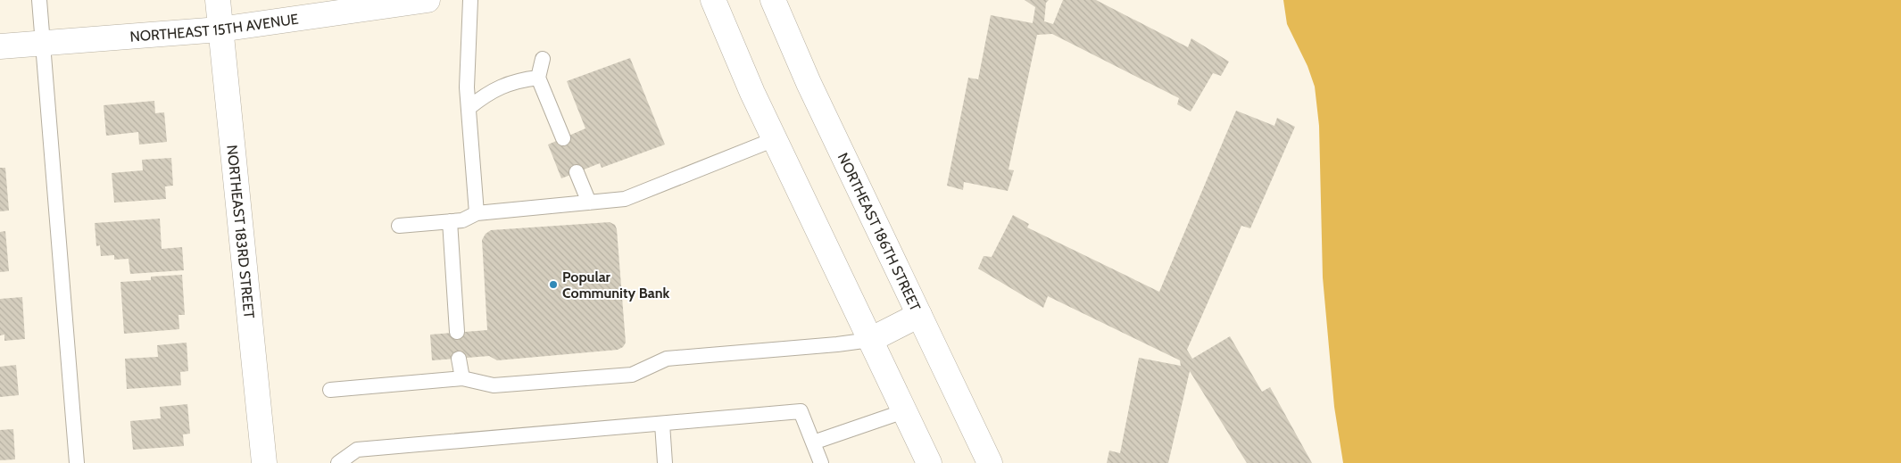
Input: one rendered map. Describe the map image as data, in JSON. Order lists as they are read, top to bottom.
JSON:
{
  "streets": {
    "main road": ["NORTHEAST 15TH AVENUE", "NORTHEAST 183RD STREET", "NORTHEAST 186TH STREET"]
  },
  "crossings": [
    ["NORTHEAST 15TH AVENUE", "NORTHEAST 183RD STREET"]
  ],
  "places": ["Popular Community Bank"]
}
